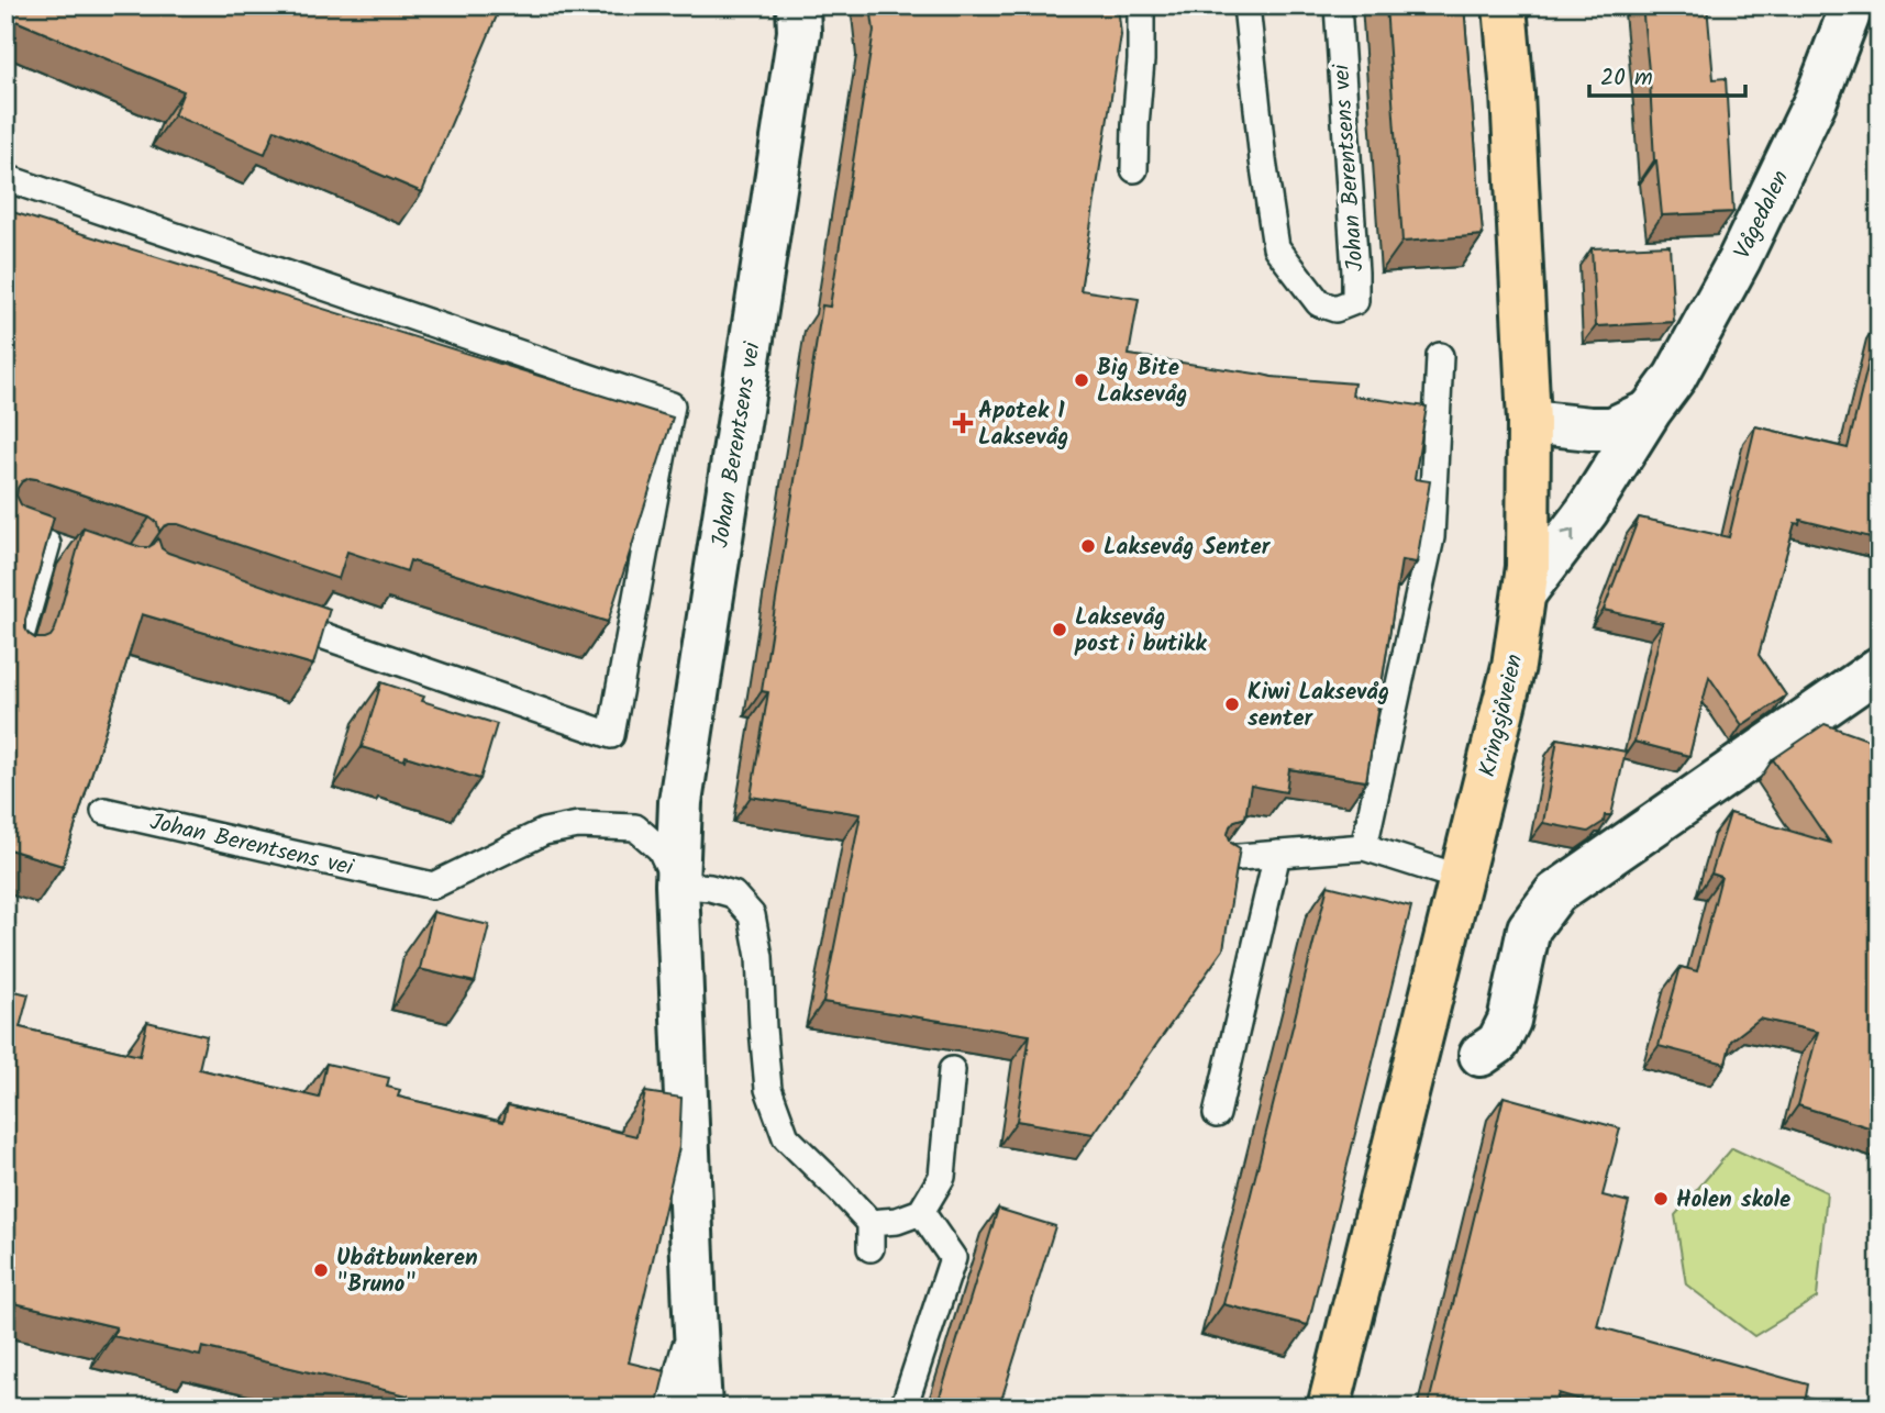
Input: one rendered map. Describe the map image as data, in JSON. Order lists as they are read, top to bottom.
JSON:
{
  "streets": {
    "main road": ["Kringsjåveien"],
    "street": ["Johan Berentsens vei", "Vågedalen"]
  },
  "crossings": [
    ["Vågedalen", "Kringsjåveien"]
  ],
  "places": {
    "other": [
      "Big Bite Laksevåg",
      "Laksevåg Senter",
      "Laksevåg post i butikk",
      "Kiwi Laksevåg senter",
      "Holen skole",
      "Ubåtbunkeren \"Bruno\""
    ],
    "health": ["Apotek 1 Laksevåg"]
  },
  "scale_bar": "20 m"
}
